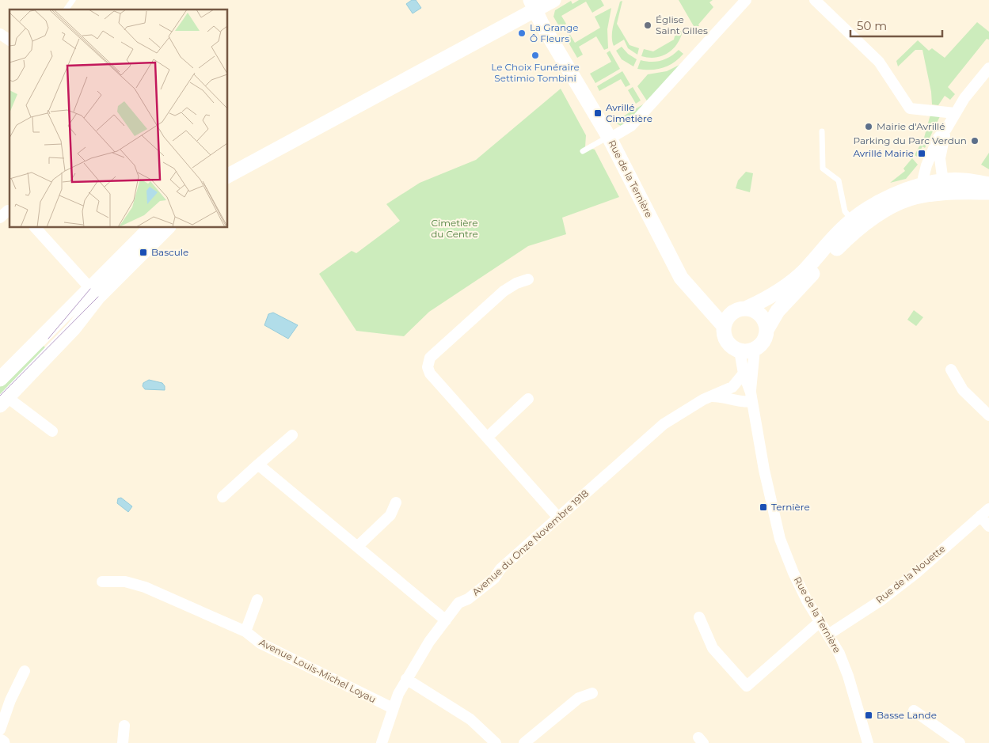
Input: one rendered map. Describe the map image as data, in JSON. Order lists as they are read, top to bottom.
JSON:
{
  "streets": {
    "main road": ["Rue de la Ternière"],
    "street": ["Avenue du Onze Novembre 1918", "Rue de la Nouette", "Avenue Louis-Michel Loyau"]
  },
  "crossings": [
    ["Rue de la Ternière", "Avenue du Onze Novembre 1918"],
    ["Rue de la Ternière", "Rue de la Nouette"],
    ["Avenue du Onze Novembre 1918", "Avenue Louis-Michel Loyau"]
  ],
  "parks": ["Cimetière du Centre"],
  "places": {
    "other": [
      "Église Saint Gilles",
      "La Grange Ô Fleurs",
      "Le Choix Funéraire Settimio Tombini",
      "Mairie d'Avrillé",
      "Parking du Parc Verdun"
    ],
    "transit": [
      "Avrillé Cimetière",
      "Avrillé Mairie",
      "Bascule",
      "Ternière",
      "Basse Lande"
    ]
  },
  "scale_bar": "50 m"
}
